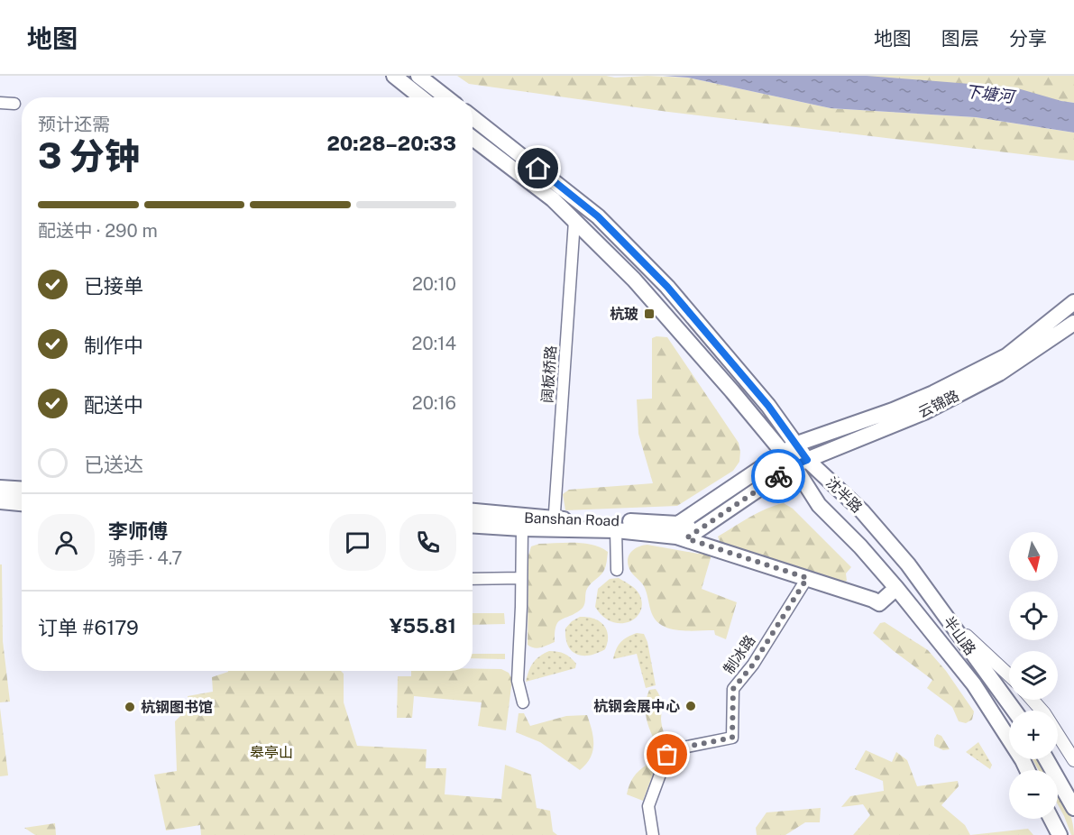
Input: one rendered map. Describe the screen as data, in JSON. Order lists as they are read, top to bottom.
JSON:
{
  "streets": {
    "main road": [
      "云锦路",
      "沈半路",
      "Banshan Road",
      "半山路"
    ],
    "street": ["阔板桥路", "制冰路"]
  },
  "crossings": [
    ["阔板桥路", "沈半路"],
    ["阔板桥路", "Banshan Road"],
    ["云锦路", "沈半路"],
    ["沈半路", "Banshan Road"],
    ["沈半路", "半山路"],
    ["Banshan Road", "半山路"],
    ["Banshan Road", "制冰路"]
  ],
  "water": ["下塘河"],
  "parks": ["皋亭山"],
  "places": {
    "transit": ["杭玻"],
    "other": ["杭钢会展中心", "杭钢图书馆"]
  },
  "north": "bottom",
  "page": {
    "header": "地图",
    "nav": ["地图", "图层", "分享"],
    "heading": ["3 分钟", "预计还需", "20:28–20:33"],
    "panel": [
      "李师傅",
      "骑手 · 4.7",
      "订单 #6179",
      "¥55.81"
    ],
    "bar": "配送中 · 290 m",
    "list": [
      ["已接单", "20:10"],
      ["制作中", "20:14"],
      ["配送中", "20:16"],
      "已送达"
    ],
    "map_buttons": ["+", "−"]
  }
}
